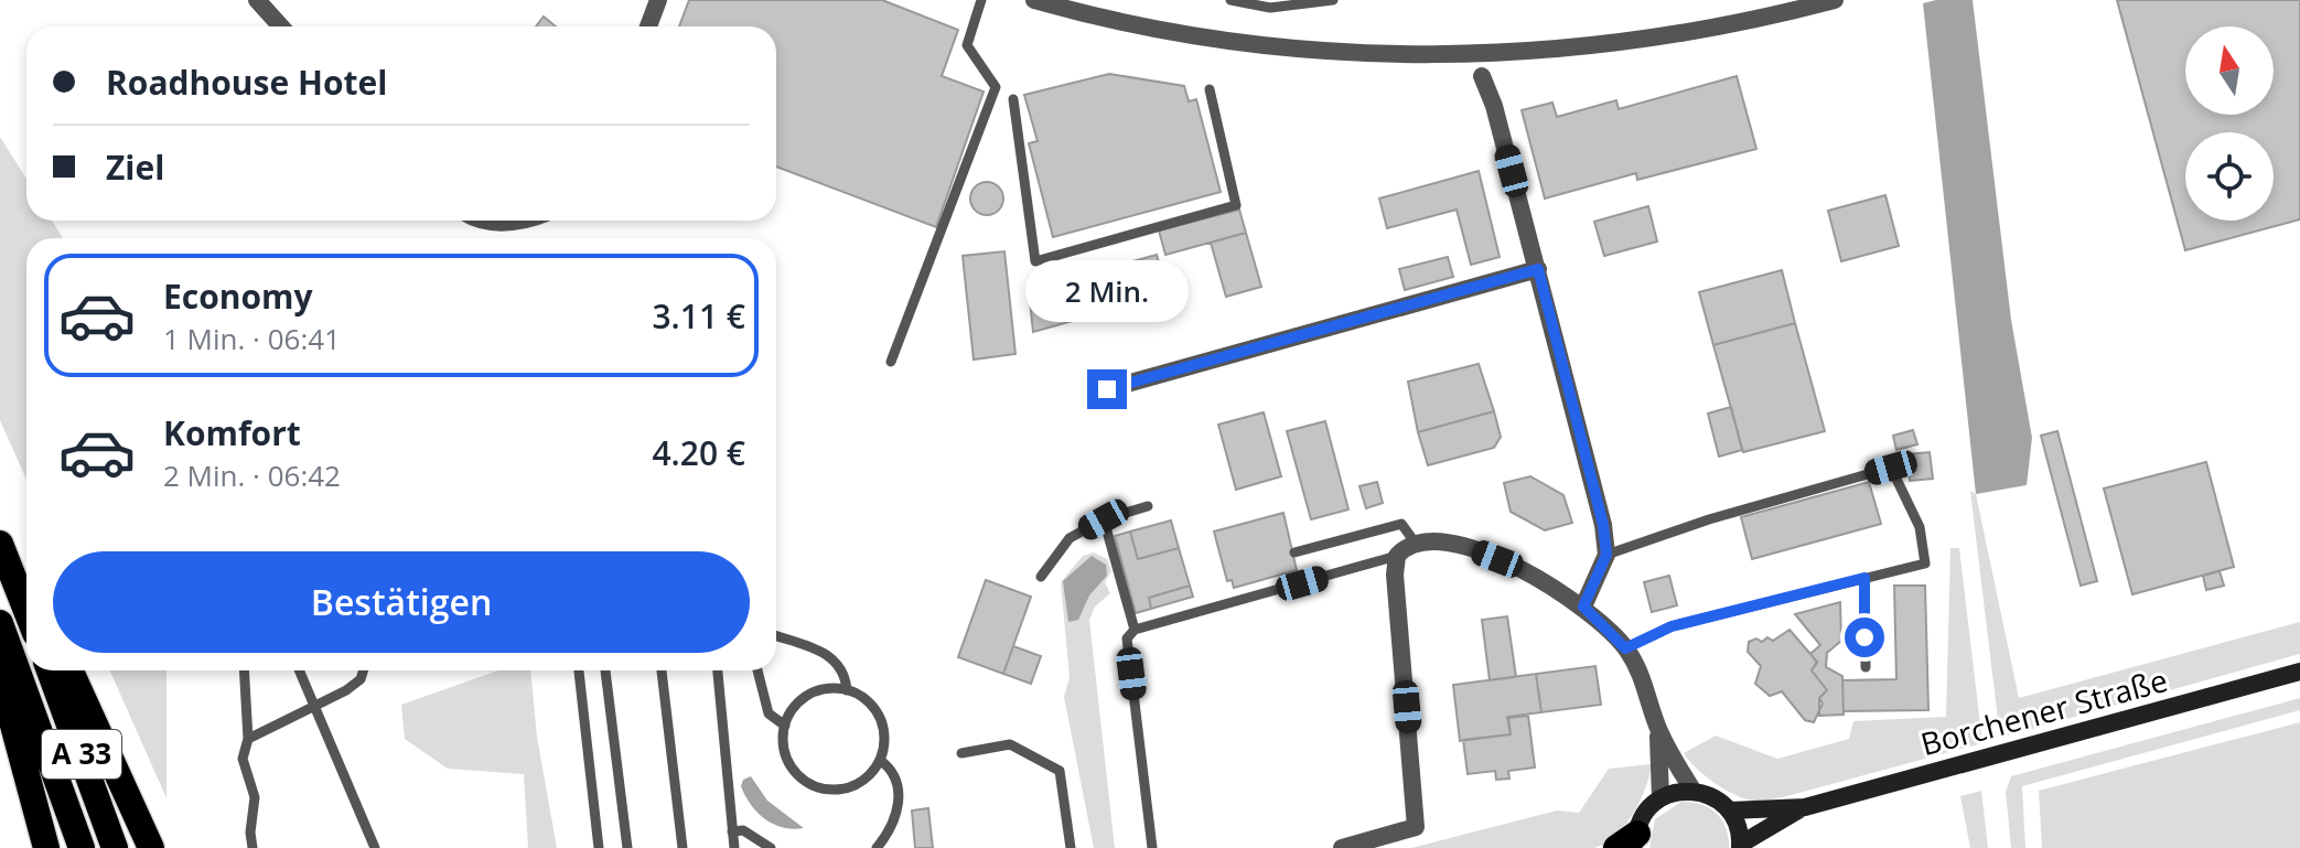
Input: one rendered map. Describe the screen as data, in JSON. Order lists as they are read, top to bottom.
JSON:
{
  "streets": {
    "highway": ["A 33"],
    "main road": ["Borchener Straße"]
  },
  "north": "top",
  "page": {
    "banner": ["Roadhouse Hotel", "Ziel"],
    "list": [
      {
        "name": "Economy",
        "note": "1 Min. · 06:41",
        "value": "3.11 €"
      },
      {
        "name": "Komfort",
        "note": "2 Min. · 06:42",
        "value": "4.20 €"
      }
    ],
    "bubble": "2 Min.",
    "buttons": "Bestätigen"
  }
}
